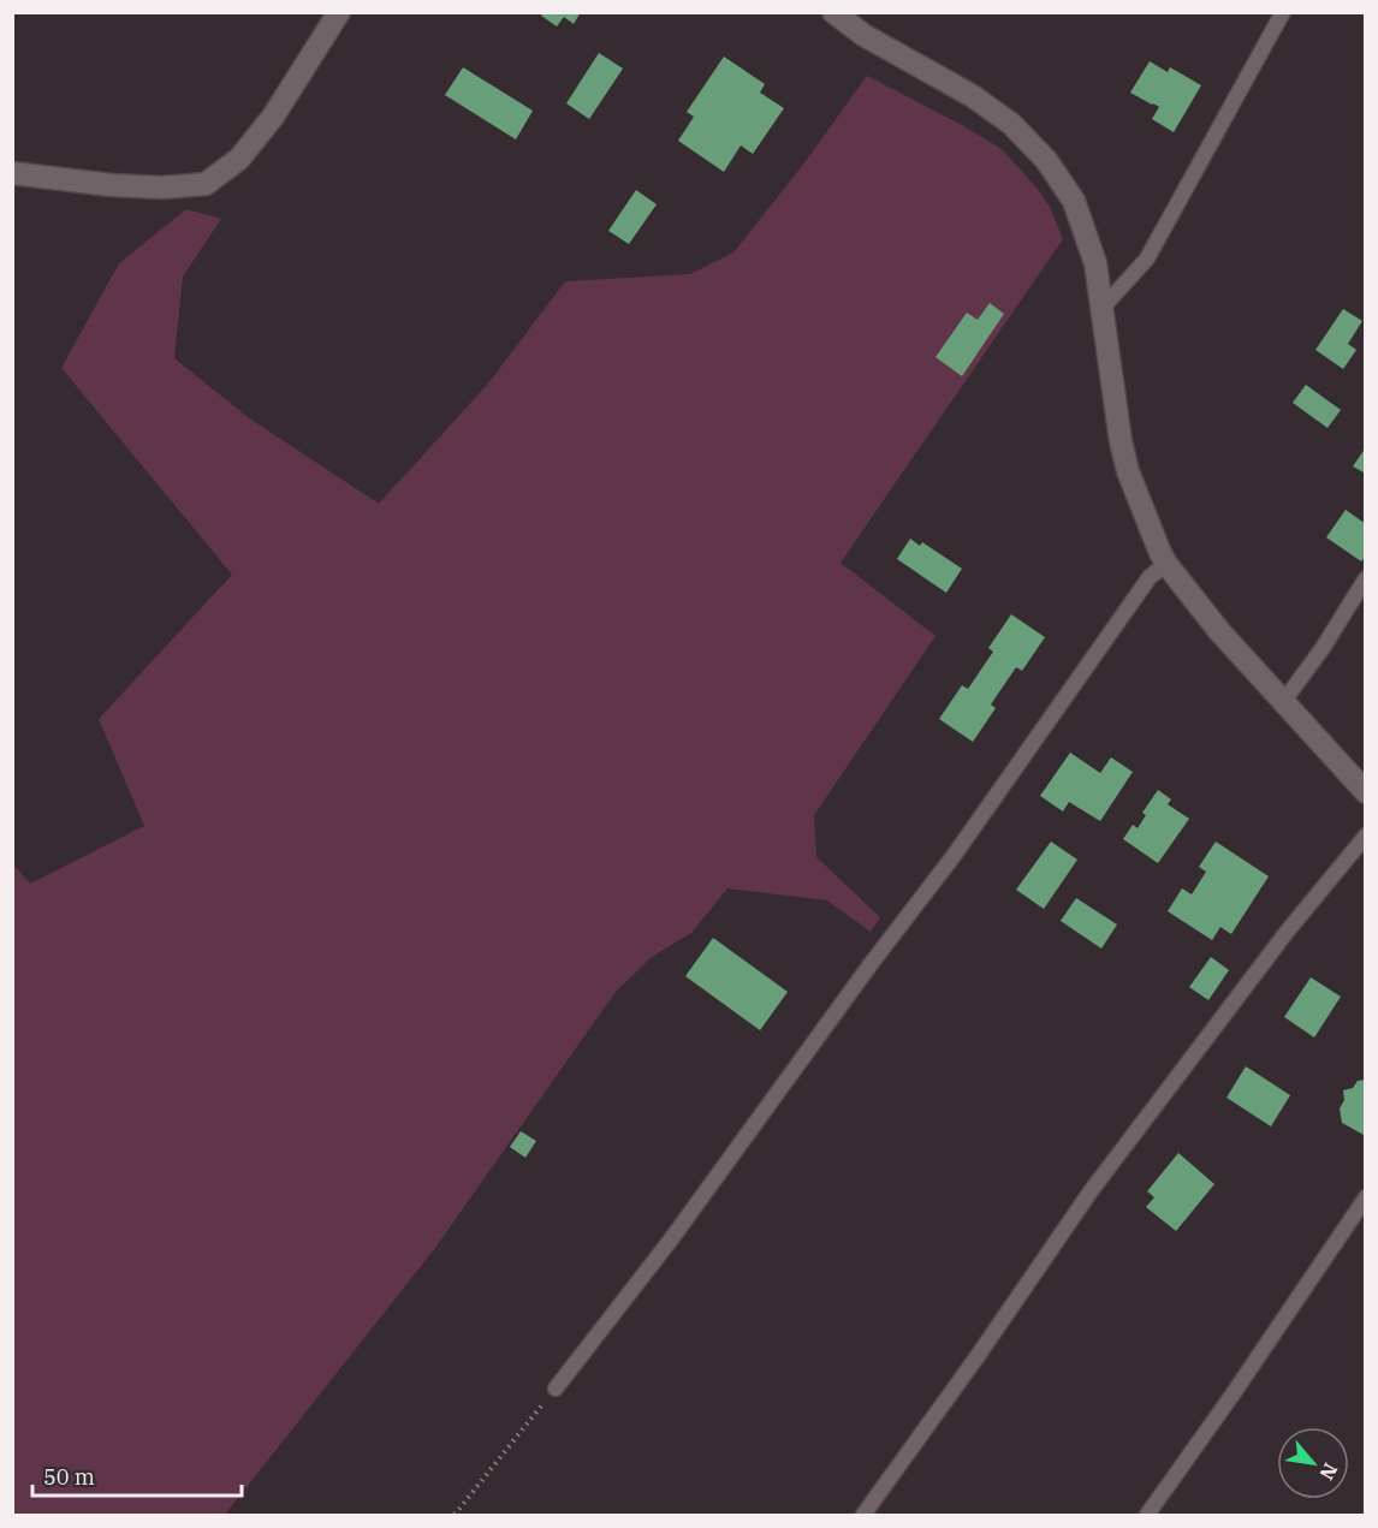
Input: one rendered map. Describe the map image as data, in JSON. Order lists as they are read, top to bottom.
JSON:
{
  "scale_bar": "50 m",
  "north": "bottom right"
}
